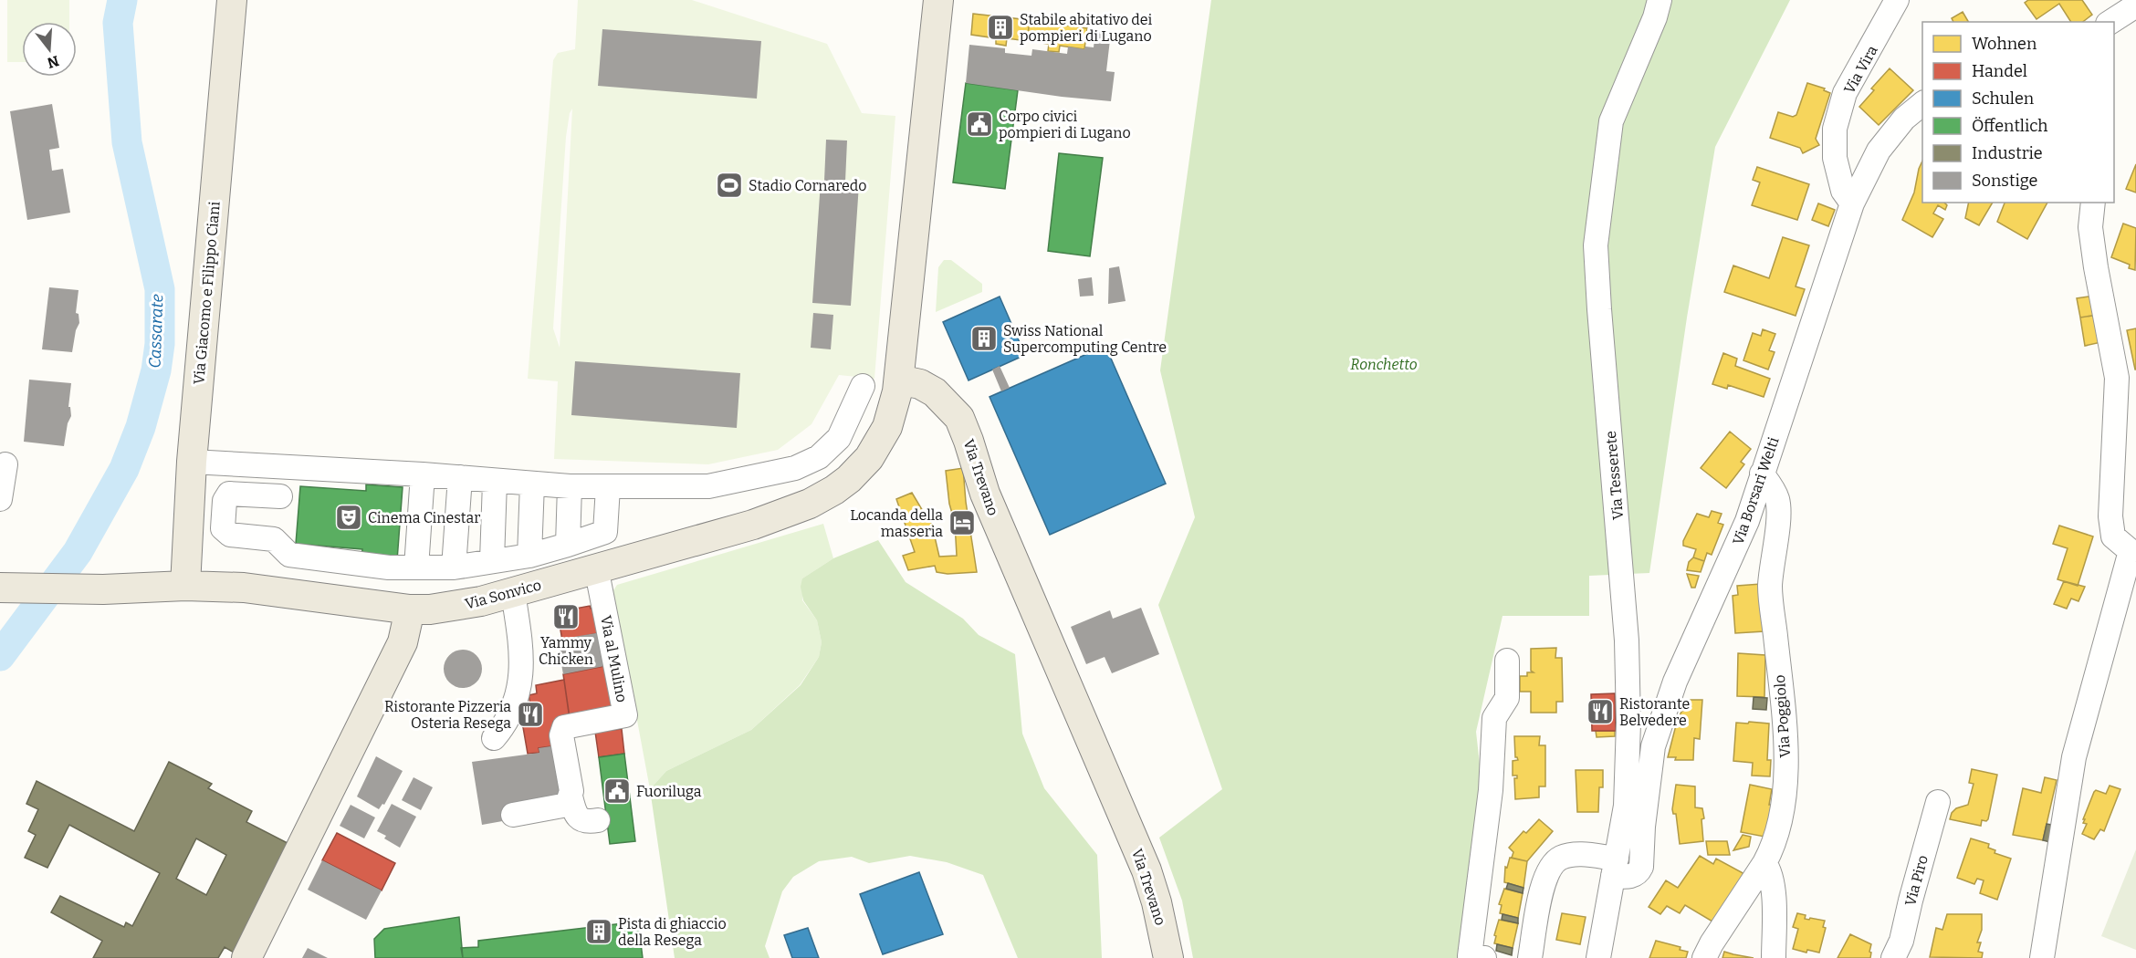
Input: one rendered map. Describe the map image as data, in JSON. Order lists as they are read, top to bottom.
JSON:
{
  "streets": {
    "main road": ["Via Giacomo e Filippo Ciani", "Via Trevano", "Via Sonvico"],
    "street": [
      "Via Vira",
      "Via Tesserete",
      "Via Borsari Welti",
      "Via al Mulino",
      "Via Poggiolo",
      "Via Piro"
    ]
  },
  "crossings": [
    ["Via Vira", "Via Borsari Welti"],
    ["Via Tesserete", "Via Borsari Welti"],
    ["Via Trevano", "Via Sonvico"],
    ["Via Borsari Welti", "Via Poggiolo"],
    ["Via Sonvico", "Via al Mulino"]
  ],
  "water": ["Cassarate"],
  "parks": ["Ronchetto"],
  "places": {
    "building": ["Stabile abitativo dei pompieri di Lugano", "Swiss National Supercomputing Centre", "Pista di ghiaccio della Resega"],
    "public building": ["Corpo civici pompieri di Lugano", "Fuoriluga"],
    "sports": ["Stadio Cornaredo"],
    "theatre": ["Cinema Cinestar"],
    "hotel": ["Locanda della masseria"],
    "restaurant": ["Yammy Chicken", "Ristorante Belvedere", "Ristorante Pizzeria Osteria Resega"]
  },
  "legend": [
    "Wohnen",
    "Handel",
    "Schulen",
    "Öffentlich",
    "Industrie",
    "Sonstige"
  ],
  "north": "bottom"
}
